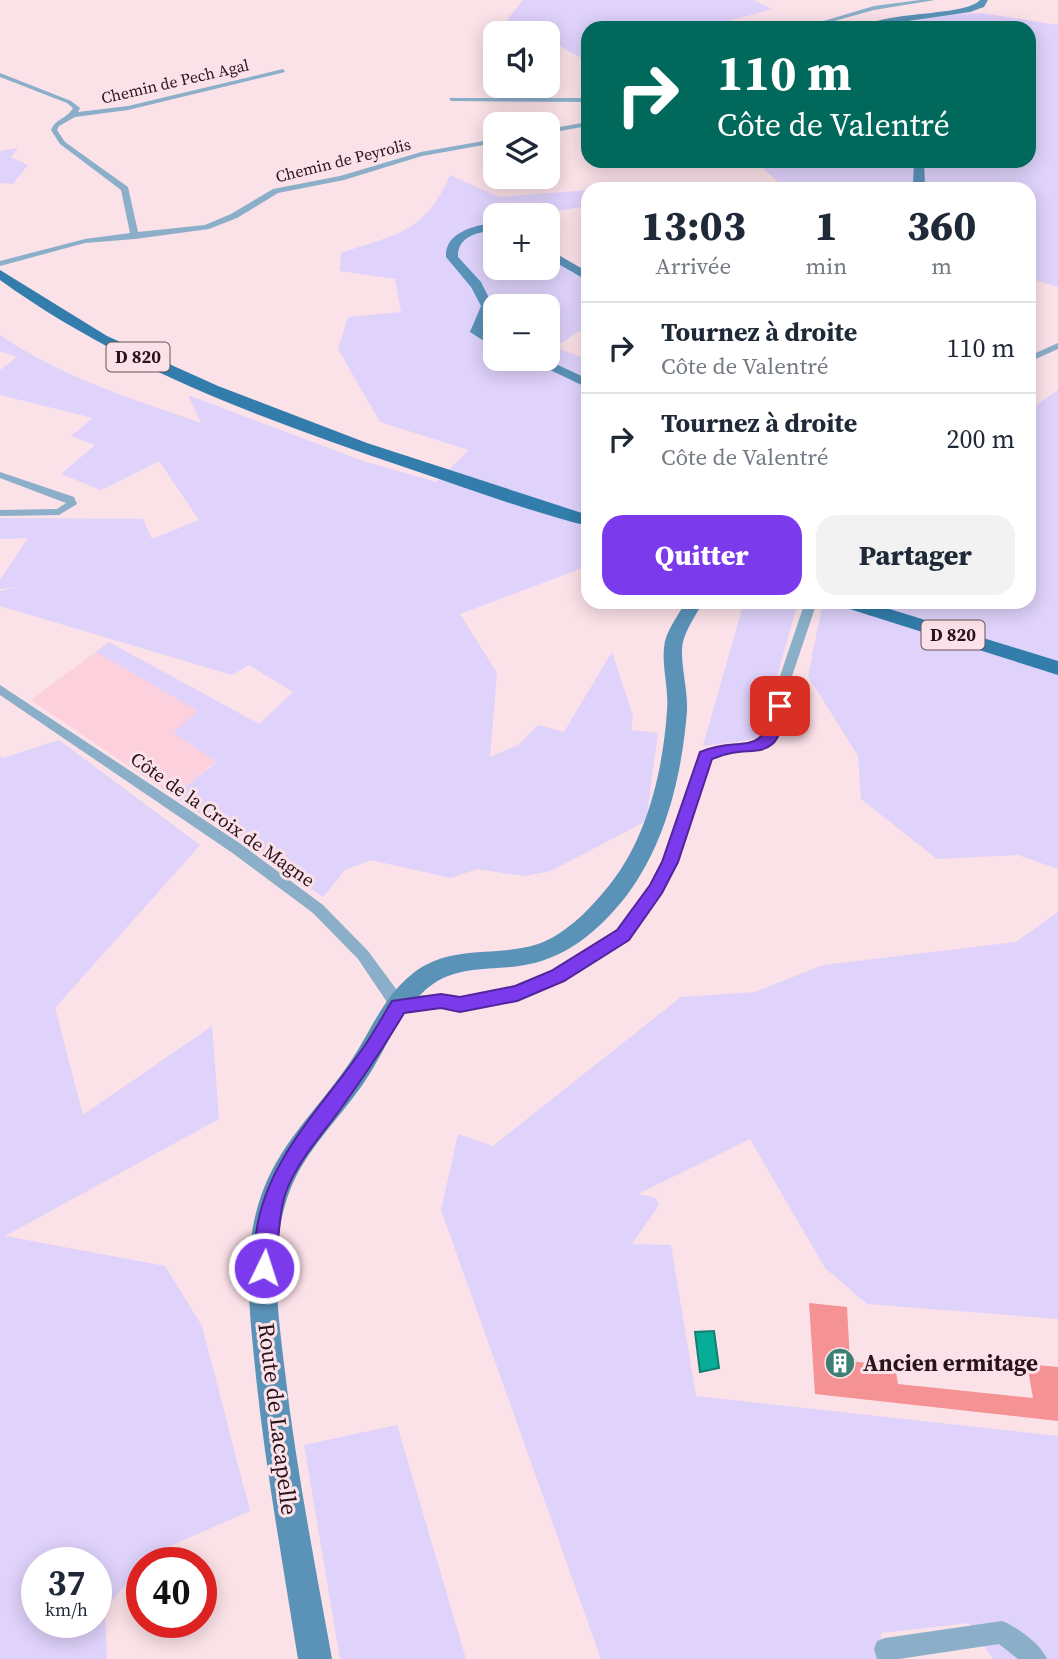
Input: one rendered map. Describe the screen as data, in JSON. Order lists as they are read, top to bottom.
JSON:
{
  "streets": {
    "main road": ["D 820"],
    "street": [
      "Chemin de Pech Agal",
      "Chemin de Peyrolis",
      "Côte de la Croix de Magne",
      "Route de Lacapelle"
    ]
  },
  "crossings": [
    ["Côte de la Croix de Magne", "Route de Lacapelle"]
  ],
  "places": {
    "building": ["Ancien ermitage"]
  },
  "page": {
    "map_buttons": ["+", "−"],
    "turn": ["110 m", "Côte de Valentré"],
    "eta": [
      "13:03",
      "Arrivée",
      "1",
      "min",
      "360",
      "m"
    ],
    "list": [
      {
        "name": "Tournez à droite",
        "note": "Côte de Valentré",
        "value": "110 m"
      },
      {
        "name": "Tournez à droite",
        "note": "Côte de Valentré",
        "value": "200 m"
      }
    ],
    "buttons": ["Quitter", "Partager"],
    "speed": "37 km/h",
    "limit": "40"
  }
}
